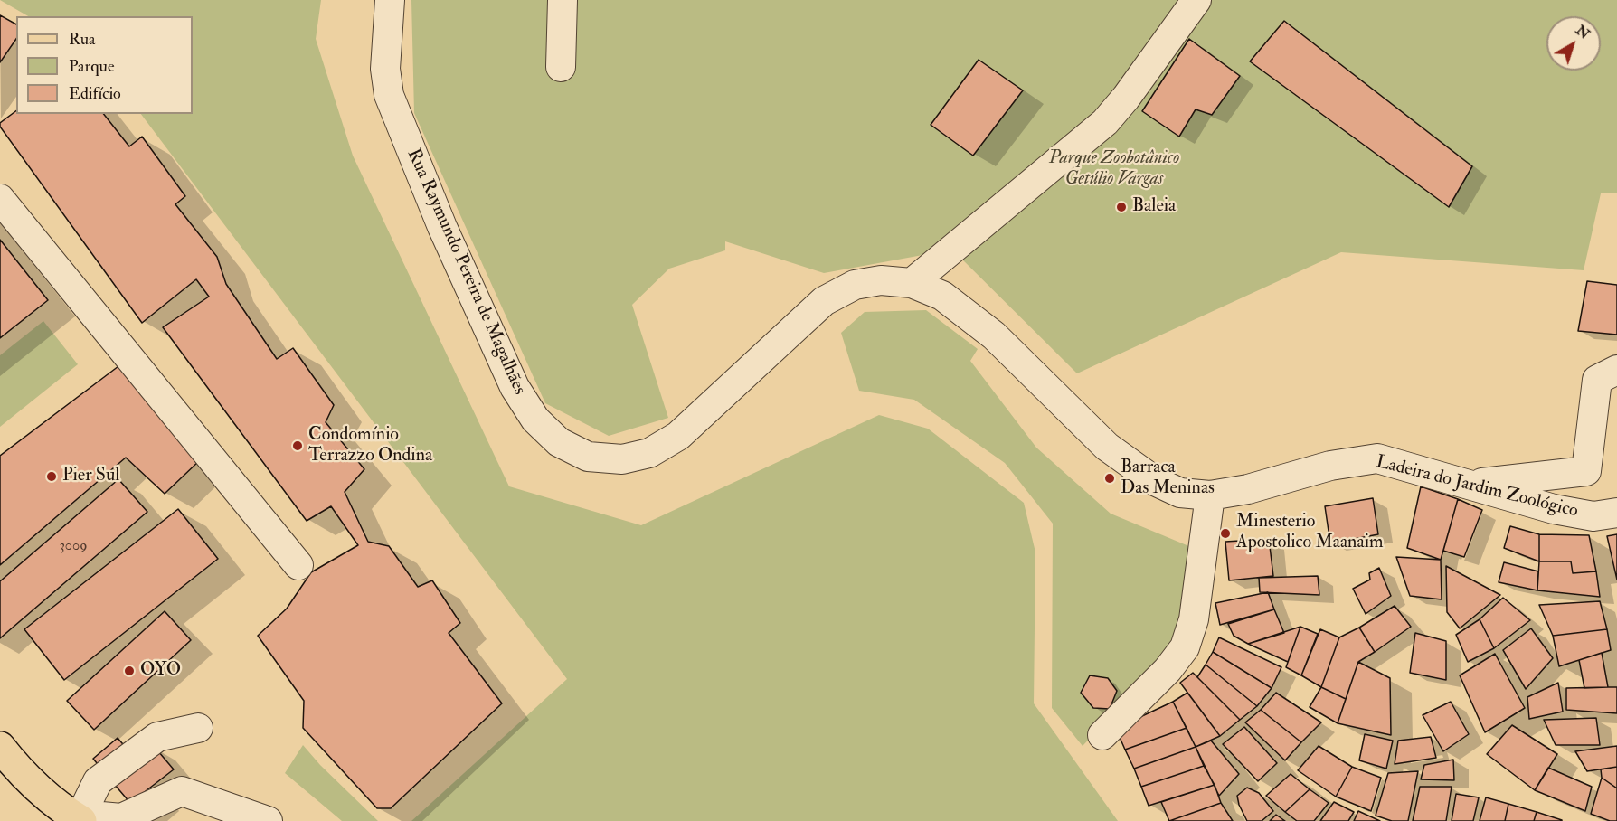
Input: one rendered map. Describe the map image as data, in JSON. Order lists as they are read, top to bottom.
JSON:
{
  "streets": {
    "street": ["Rua Raymundo Pereira de Magalhães", "Ladeira do Jardim Zoológico"]
  },
  "crossings": [
    ["Rua Raymundo Pereira de Magalhães", "Ladeira do Jardim Zoológico"]
  ],
  "parks": ["Parque Zoobotânico Getúlio Vargas"],
  "places": [
    "Baleia",
    "Condomínio Terrazzo Ondina",
    "Pier Sul",
    "Barraca Das Meninas",
    "Minesterio Apostolico Maanaim",
    "OYO"
  ],
  "house_numbers": ["3009"],
  "legend": ["Rua", "Parque", "Edifício"],
  "north": "top right"
}
